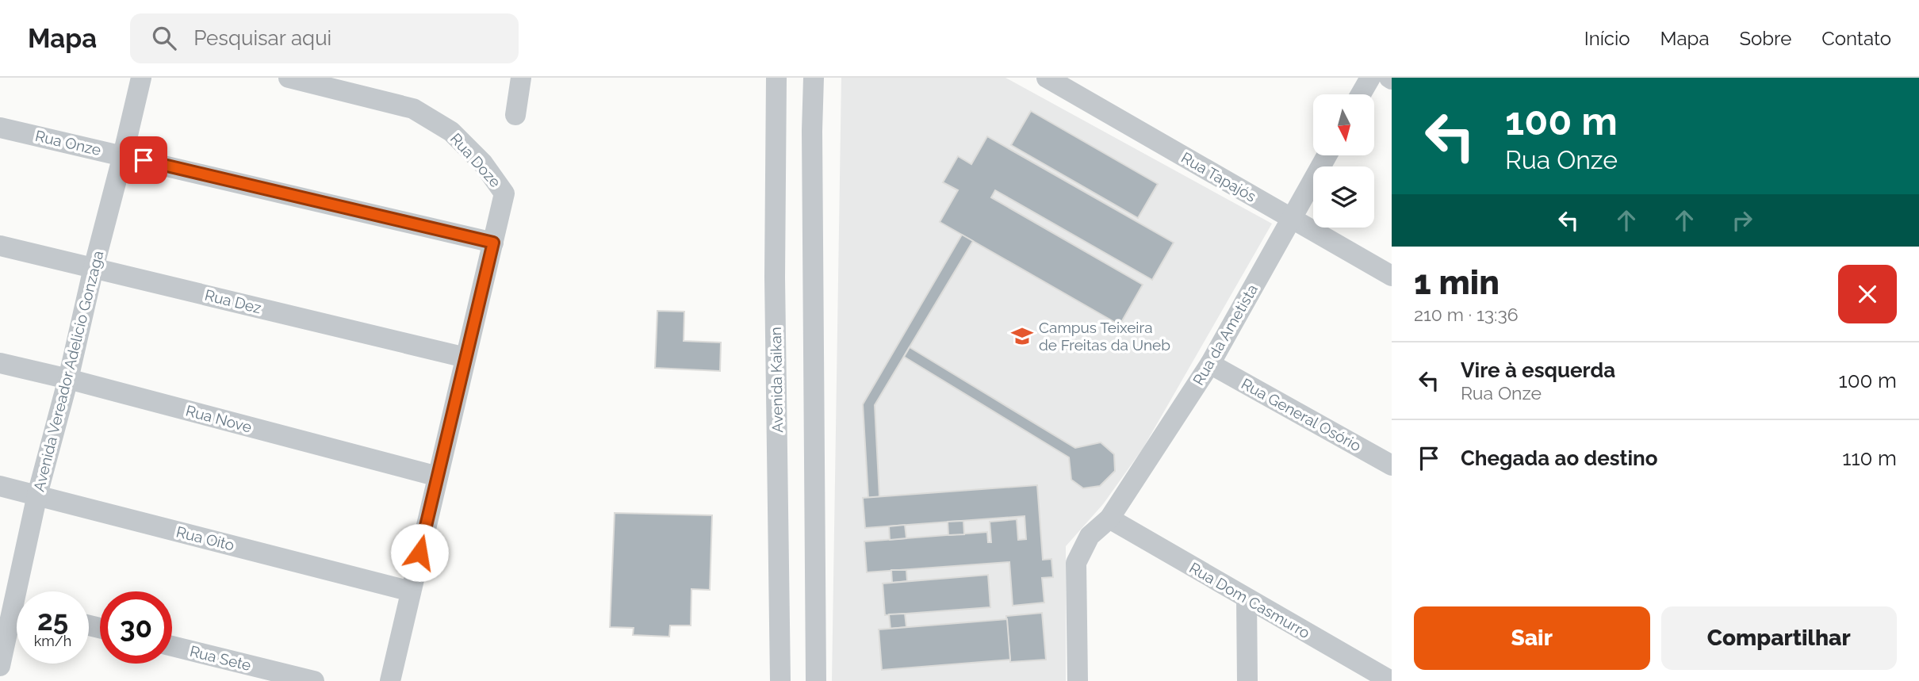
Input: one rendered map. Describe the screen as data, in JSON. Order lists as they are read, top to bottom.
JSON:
{
  "streets": {
    "street": [
      "Rua Onze",
      "Rua Doze",
      "Rua Tapajós",
      "Rua Dez",
      "Rua da Ametista",
      "Avenida Vereador Adelicio Gonzaga",
      "Avenida Kaikan",
      "Rua General Osório",
      "Rua Nove",
      "Rua Oito",
      "Rua Dom Casmurro",
      "Rua Sete"
    ]
  },
  "crossings": [
    ["Rua Onze", "Rua Doze"],
    ["Rua Onze", "Avenida Vereador Adelicio Gonzaga"],
    ["Rua Tapajós", "Rua da Ametista"],
    ["Rua Dez", "Avenida Vereador Adelicio Gonzaga"],
    ["Rua da Ametista", "Rua General Osório"],
    ["Rua da Ametista", "Rua Dom Casmurro"],
    ["Avenida Vereador Adelicio Gonzaga", "Rua Nove"],
    ["Avenida Vereador Adelicio Gonzaga", "Rua Oito"]
  ],
  "places": {
    "school or university": ["Campus Teixeira de Freitas da Uneb"]
  },
  "north": "bottom",
  "page": {
    "header": "Mapa",
    "search": "Pesquisar aqui",
    "nav": [
      "Início",
      "Mapa",
      "Sobre",
      "Contato"
    ],
    "turn": ["100 m", "Rua Onze"],
    "heading": ["1 min", "210 m · 13:36"],
    "list": [
      {
        "name": "Vire à esquerda",
        "note": "Rua Onze",
        "value": "100 m"
      },
      {
        "name": "Chegada ao destino",
        "value": "110 m"
      }
    ],
    "speed": "25 km/h",
    "limit": "30",
    "buttons": ["Sair", "Compartilhar"]
  }
}
